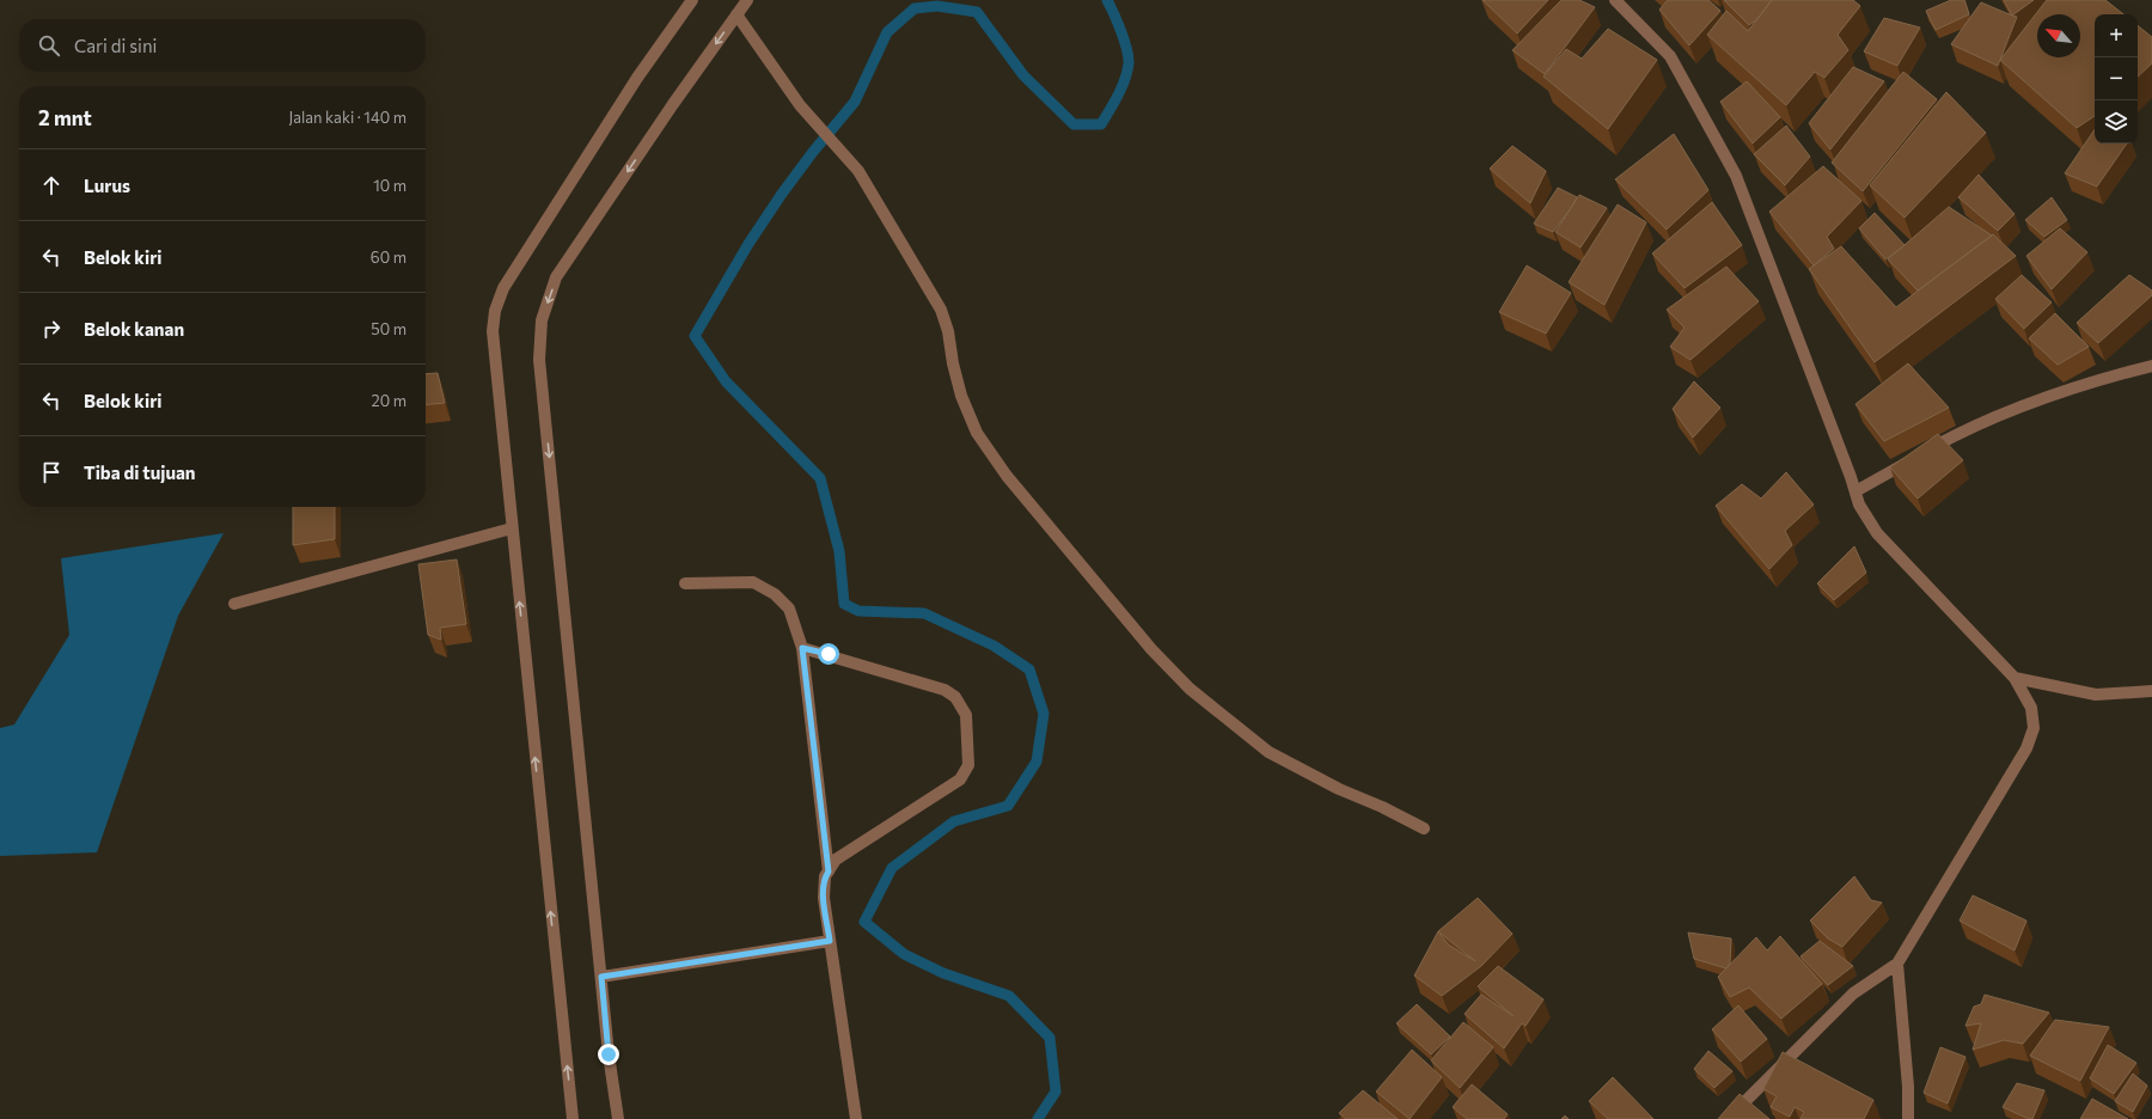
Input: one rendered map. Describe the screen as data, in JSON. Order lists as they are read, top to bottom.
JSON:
{
  "north": "top left",
  "page": {
    "map_buttons": ["+", "−"],
    "search": "Cari di sini",
    "heading": ["2 mnt", "Jalan kaki · 140 m"],
    "list": [
      ["Lurus", "10 m"],
      ["Belok kiri", "60 m"],
      ["Belok kanan", "50 m"],
      ["Belok kiri", "20 m"],
      "Tiba di tujuan"
    ]
  }
}
